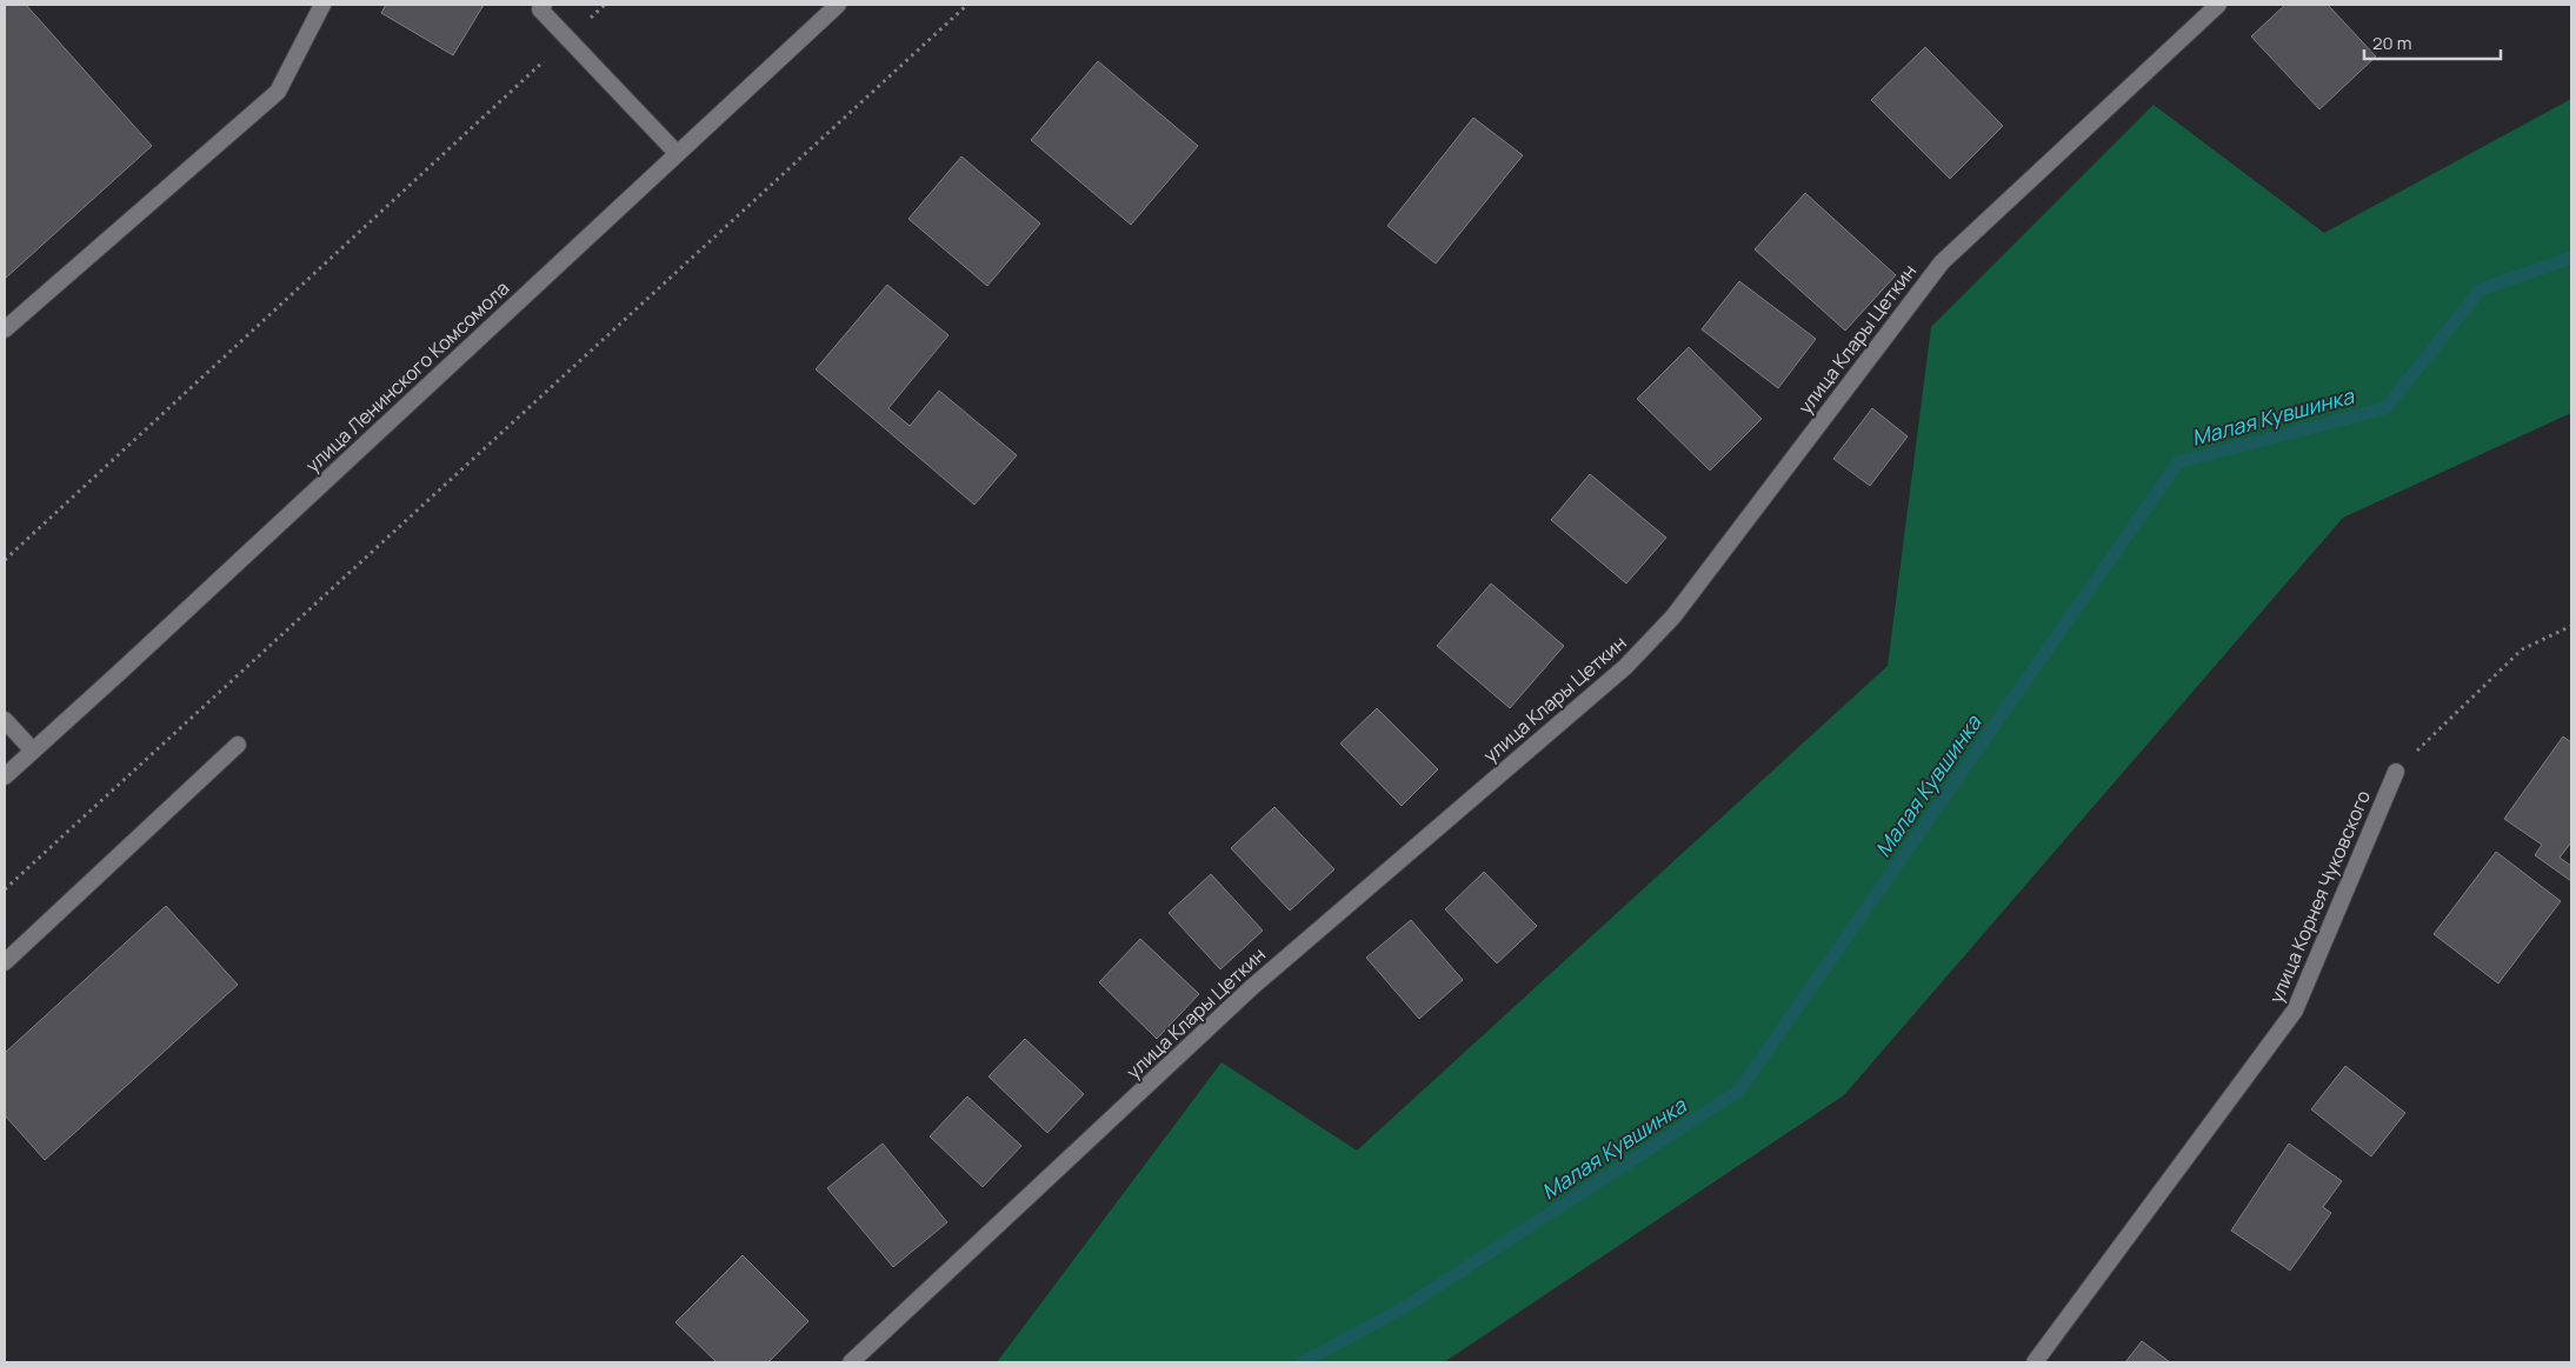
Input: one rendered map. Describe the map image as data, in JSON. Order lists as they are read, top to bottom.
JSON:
{
  "streets": {
    "street": ["улица Клары Цеткин", "улица Ленинского Комсомола", "улица Корнея Чуковского"]
  },
  "water": ["Малая Кувшинка"],
  "scale_bar": "20 m"
}
